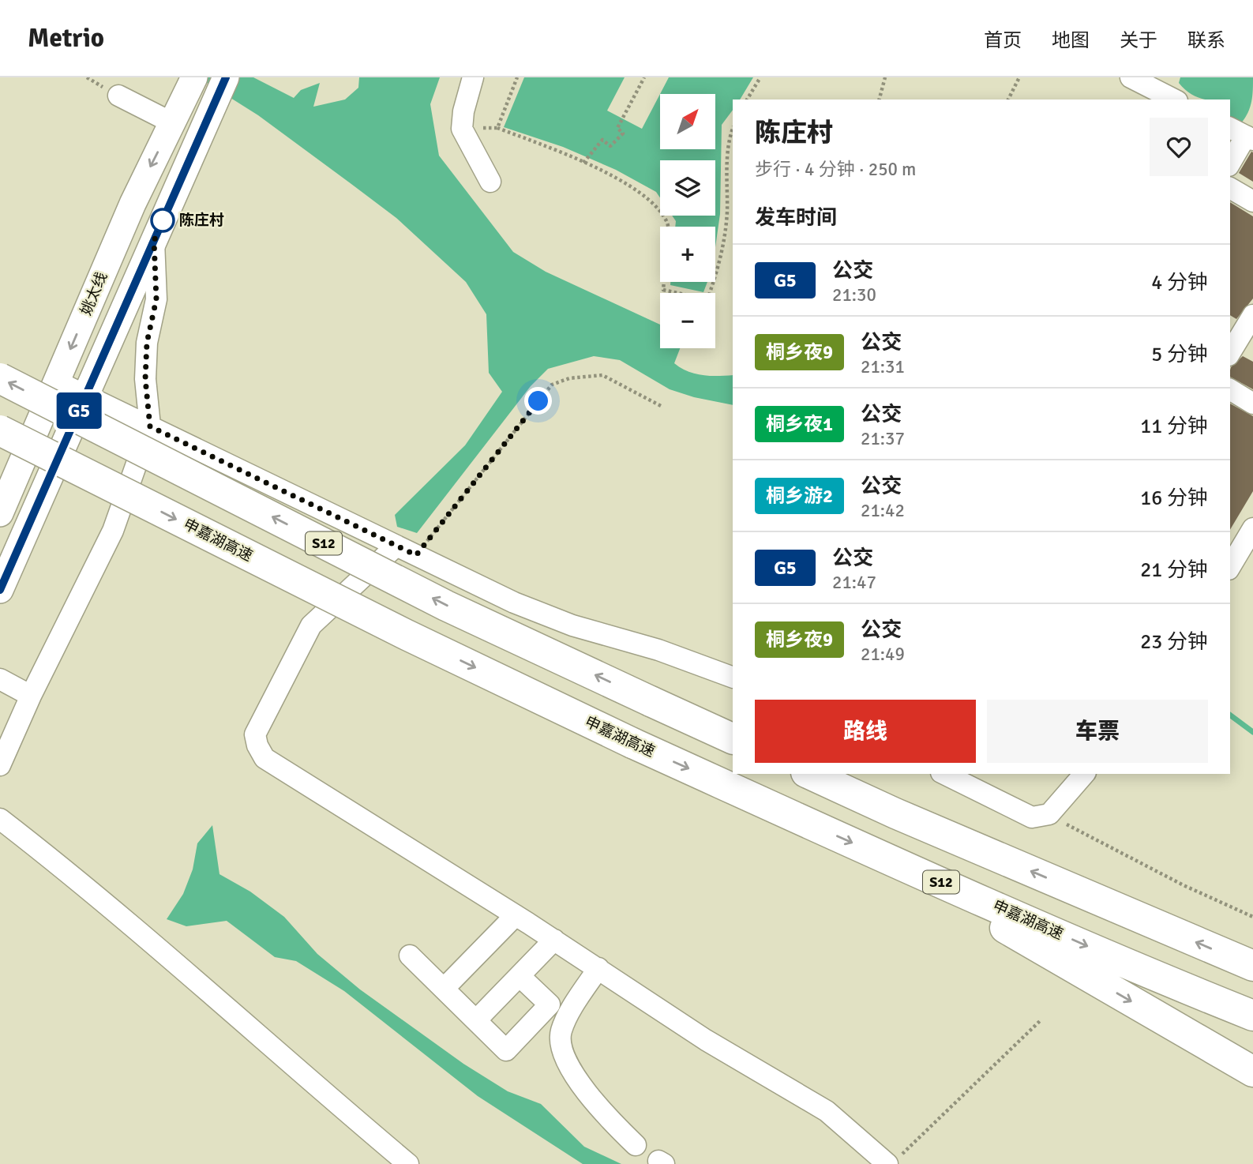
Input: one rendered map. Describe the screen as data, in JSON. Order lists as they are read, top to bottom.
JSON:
{
  "streets": {
    "highway": ["申嘉湖高速", "S12"],
    "main road": ["姚太线"]
  },
  "places": ["陈庄村"],
  "lines": ["bus line G5"],
  "north": "top right",
  "page": {
    "header": "Metrio",
    "nav": [
      "首页",
      "地图",
      "关于",
      "联系"
    ],
    "on_map": "G5",
    "map_buttons": ["+", "−"],
    "heading": [
      ["陈庄村", "步行 · 4 分钟 · 250 m"],
      "发车时间"
    ],
    "list": [
      {
        "mark": "G5",
        "name": "公交",
        "note": "21:30",
        "value": "4 分钟"
      },
      {
        "mark": "桐乡夜9",
        "name": "公交",
        "note": "21:31",
        "value": "5 分钟"
      },
      {
        "mark": "桐乡夜1",
        "name": "公交",
        "note": "21:37",
        "value": "11 分钟"
      },
      {
        "mark": "桐乡游2",
        "name": "公交",
        "note": "21:42",
        "value": "16 分钟"
      },
      {
        "mark": "G5",
        "name": "公交",
        "note": "21:47",
        "value": "21 分钟"
      },
      {
        "mark": "桐乡夜9",
        "name": "公交",
        "note": "21:49",
        "value": "23 分钟"
      }
    ],
    "buttons": ["路线", "车票"]
  }
}
